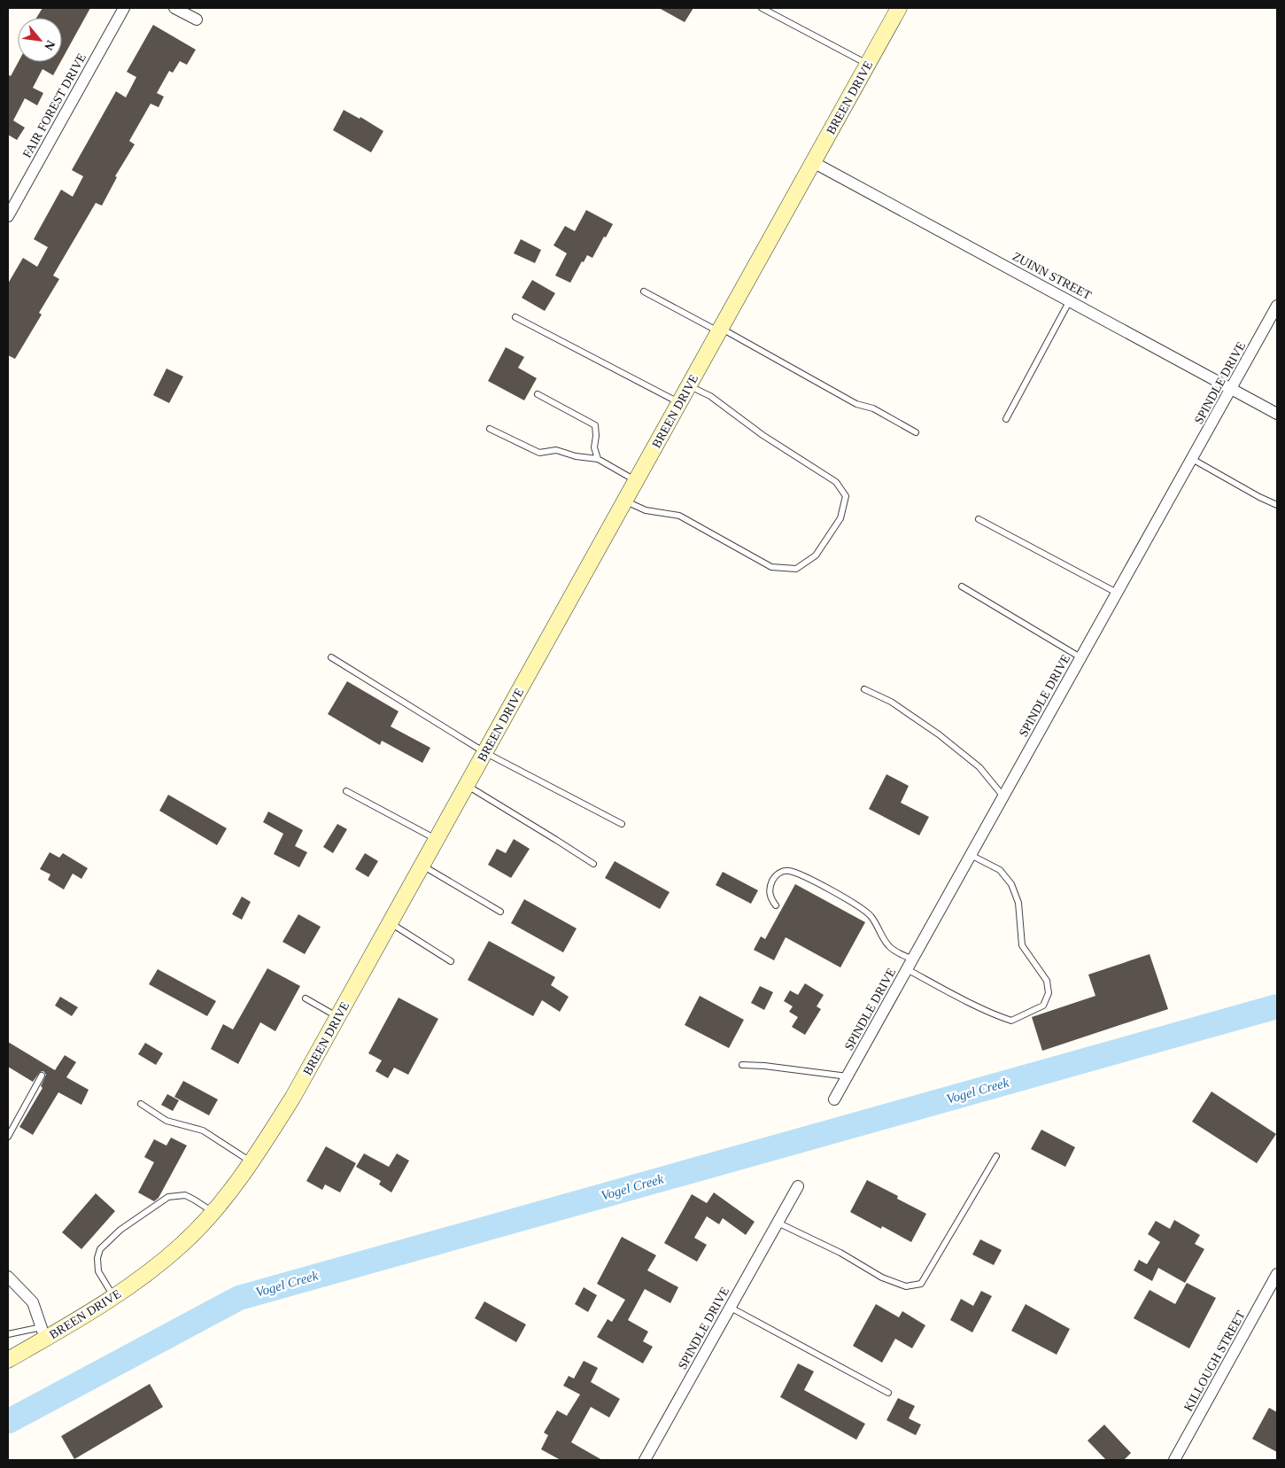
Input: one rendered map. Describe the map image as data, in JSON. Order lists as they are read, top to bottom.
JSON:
{
  "streets": {
    "street": [
      "BREEN DRIVE",
      "FAIR FOREST DRIVE",
      "ZUINN STREET",
      "SPINDLE DRIVE",
      "KILLOUGH STREET"
    ]
  },
  "crossings": [
    ["BREEN DRIVE", "ZUINN STREET"],
    ["ZUINN STREET", "SPINDLE DRIVE"]
  ],
  "water": ["Vogel Creek"],
  "north": "bottom right"
}
